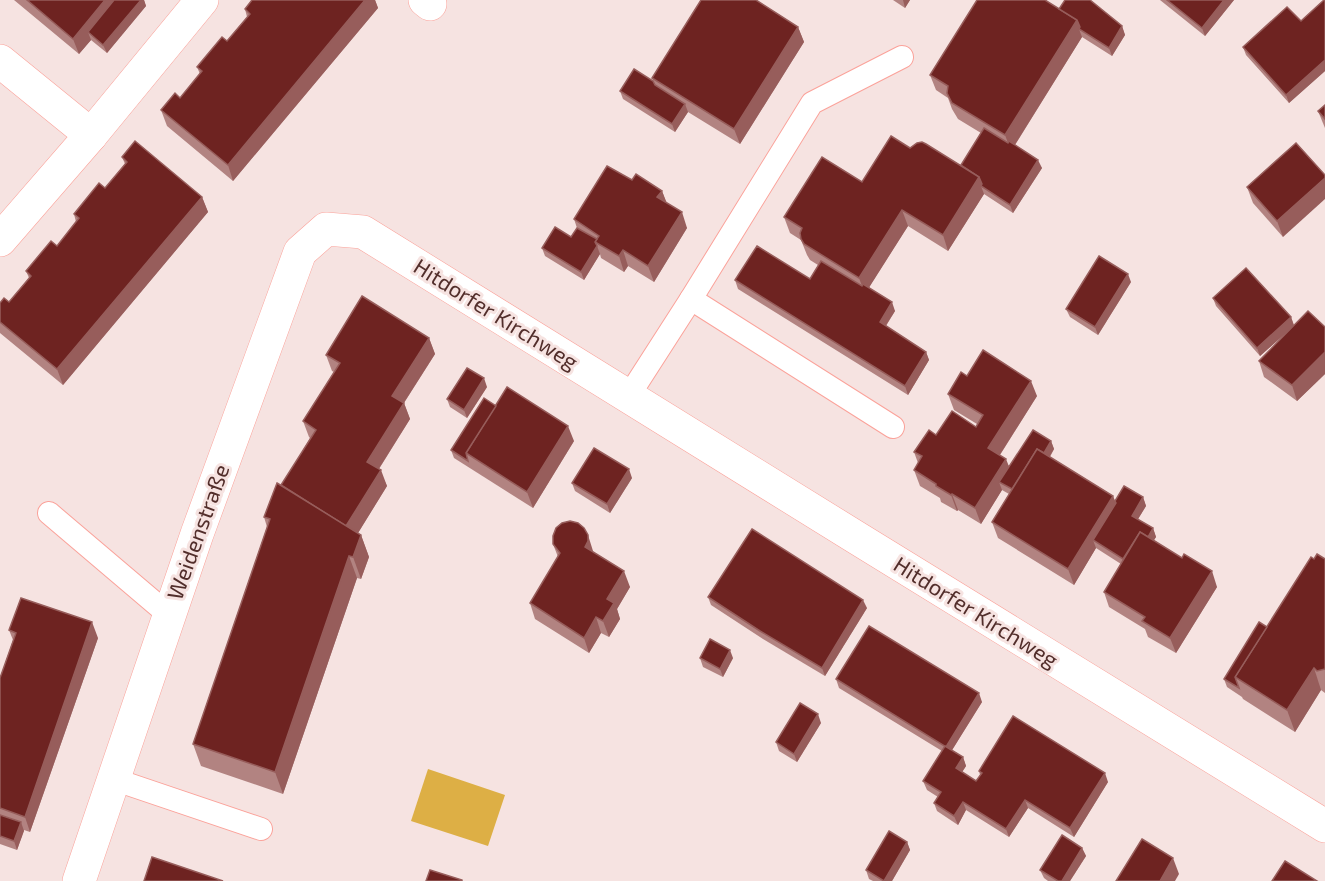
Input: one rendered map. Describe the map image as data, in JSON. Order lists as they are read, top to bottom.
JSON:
{
  "streets": {
    "street": ["Hitdorfer Kirchweg", "Weidenstraße"]
  },
  "crossings": [
    ["Hitdorfer Kirchweg", "Weidenstraße"]
  ]
}
